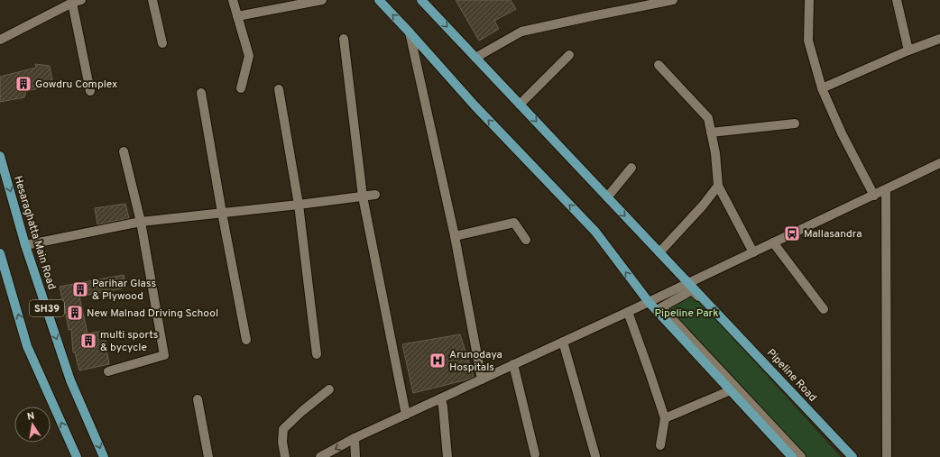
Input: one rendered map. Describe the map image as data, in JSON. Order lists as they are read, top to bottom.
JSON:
{
  "streets": {
    "main road": ["Hesaraghatta Main Road", "SH39", "Pipeline Road"]
  },
  "parks": ["Pipeline Park"],
  "places": {
    "building": [
      "Gowdru Complex",
      "Parihar Glass & Plywood",
      "New Malnad Driving School",
      "multi sports & bycycle"
    ],
    "bus stop": ["Mallasandra"],
    "hospital": ["Arunodaya Hospitals"]
  },
  "north": "top"
}
